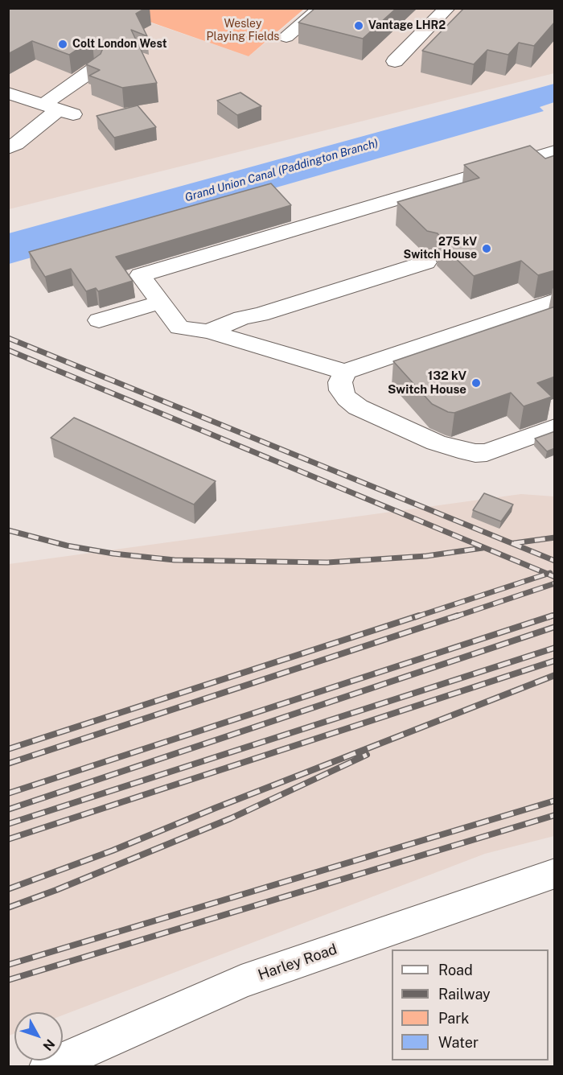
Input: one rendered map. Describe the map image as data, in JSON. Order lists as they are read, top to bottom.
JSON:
{
  "streets": {
    "street": ["Harley Road"]
  },
  "water": ["Grand Union Canal (Paddington Branch)"],
  "parks": ["Wesley Playing Fields"],
  "places": [
    "Vantage LHR2",
    "Colt London West",
    "275 kV Switch House",
    "132 kV Switch House"
  ],
  "legend": [
    "Road",
    "Railway",
    "Park",
    "Water"
  ],
  "north": "bottom right"
}
